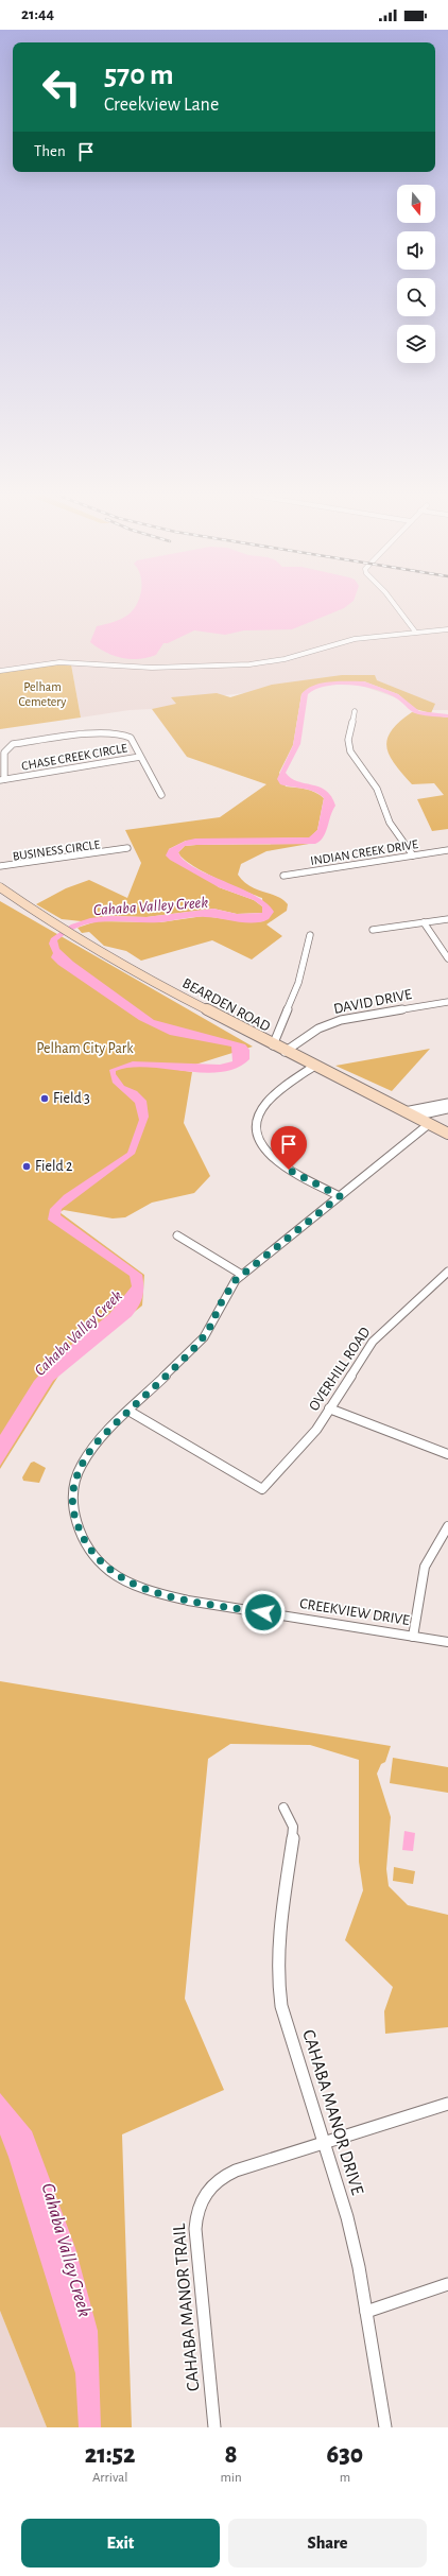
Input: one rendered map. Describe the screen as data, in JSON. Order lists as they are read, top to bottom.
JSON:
{
  "streets": {
    "street": [
      "CHASE CREEK CIRCLE",
      "BUSINESS CIRCLE",
      "INDIAN CREEK DRIVE",
      "DAVID DRIVE",
      "BEARDEN ROAD",
      "OVERHILL ROAD",
      "CREEKVIEW DRIVE",
      "CAHABA MANOR DRIVE",
      "CAHABA MANOR TRAIL"
    ]
  },
  "crossings": [
    ["DAVID DRIVE", "BEARDEN ROAD"],
    ["BEARDEN ROAD", "CREEKVIEW DRIVE"],
    ["OVERHILL ROAD", "CREEKVIEW DRIVE"],
    ["CAHABA MANOR DRIVE", "CAHABA MANOR TRAIL"]
  ],
  "water": ["Cahaba Valley Creek"],
  "parks": ["Pelham Cemetery", "Pelham City Park"],
  "places": ["Field 3", "Field 2"],
  "north": "bottom",
  "page": {
    "status": "21:44",
    "turn": ["570 m", "Creekview Lane"],
    "then": "Then",
    "eta": [
      "21:52",
      "Arrival",
      "8",
      "min",
      "630",
      "m"
    ],
    "buttons": ["Exit", "Share"]
  }
}
